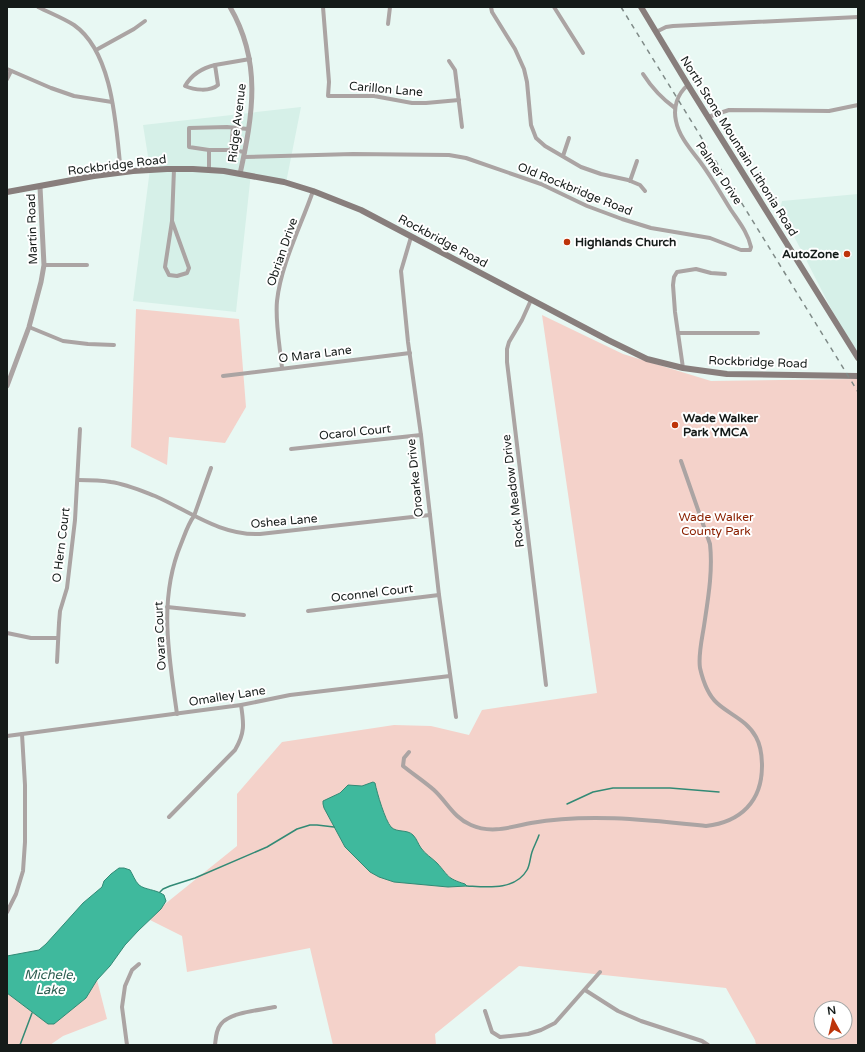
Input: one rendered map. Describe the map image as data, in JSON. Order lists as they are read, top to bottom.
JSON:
{
  "streets": {
    "main road": ["North Stone Mountain Lithonia Road", "Rockbridge Road"],
    "street": [
      "Carillon Lane",
      "Ridge Avenue",
      "Palmer Drive",
      "Old Rockbridge Road",
      "Martin Road",
      "Obrian Drive",
      "O Mara Lane",
      "Ocarol Court",
      "Oroarke Drive",
      "Rock Meadow Drive",
      "Oshea Lane",
      "O Hern Court",
      "Oconnel Court",
      "Ovara Court",
      "Omalley Lane"
    ]
  },
  "crossings": [
    ["Ridge Avenue", "Rockbridge Road"],
    ["Ridge Avenue", "Old Rockbridge Road"],
    ["Rockbridge Road", "Martin Road"],
    ["Rockbridge Road", "Obrian Drive"],
    ["Rockbridge Road", "Oroarke Drive"],
    ["Rockbridge Road", "Rock Meadow Drive"],
    ["Palmer Drive", "Old Rockbridge Road"],
    ["Obrian Drive", "O Mara Lane"],
    ["O Mara Lane", "Oroarke Drive"],
    ["Ocarol Court", "Oroarke Drive"],
    ["Oroarke Drive", "Oshea Lane"],
    ["Oroarke Drive", "Oconnel Court"],
    ["Oroarke Drive", "Omalley Lane"],
    ["Oshea Lane", "O Hern Court"],
    ["Oshea Lane", "Ovara Court"],
    ["Ovara Court", "Omalley Lane"]
  ],
  "water": ["Michele, Lake"],
  "parks": ["Wade Walker County Park"],
  "places": ["Highlands Church", "AutoZone", "Wade Walker Park YMCA"],
  "north": "top"
}
